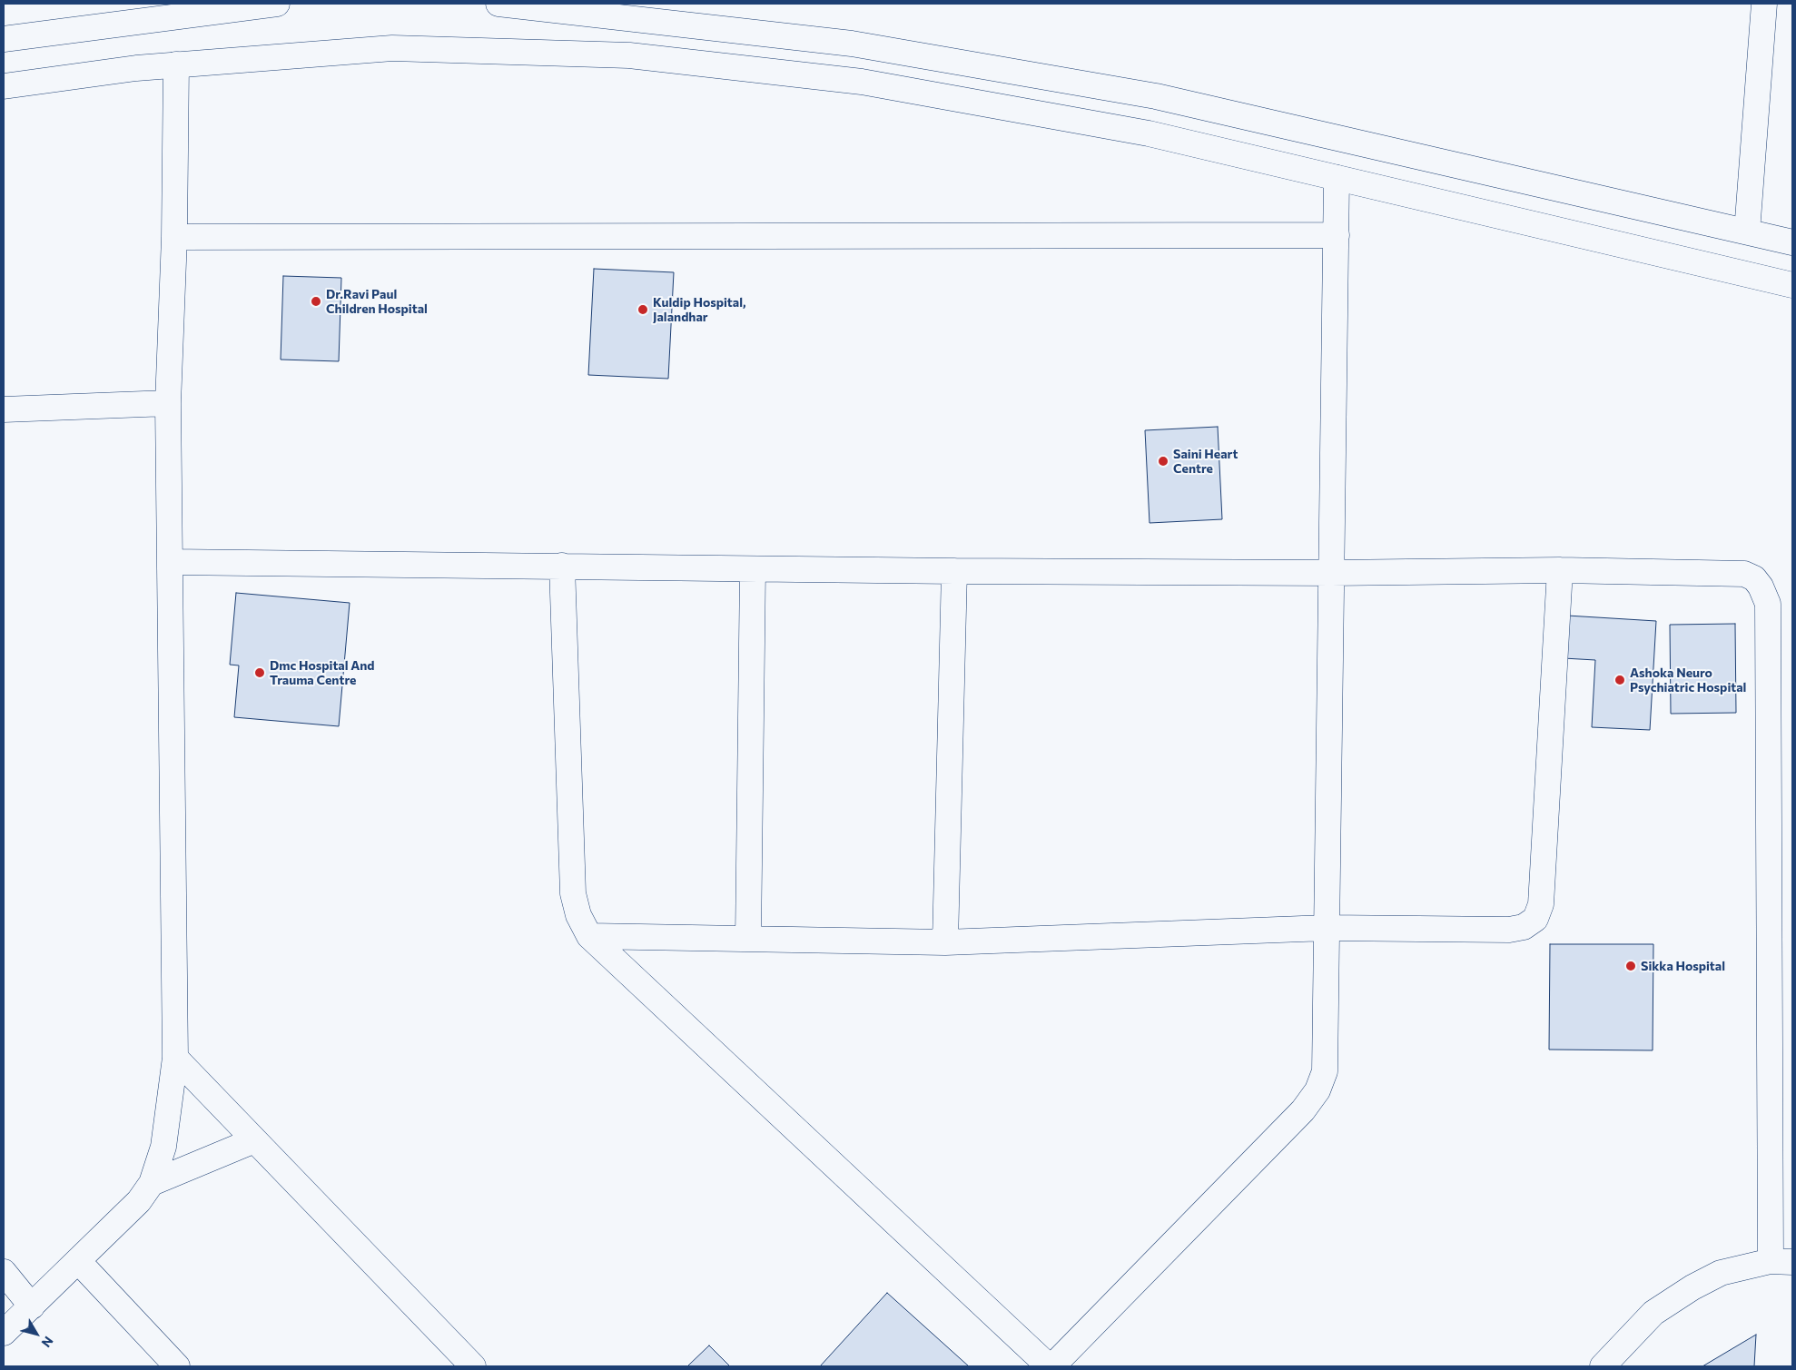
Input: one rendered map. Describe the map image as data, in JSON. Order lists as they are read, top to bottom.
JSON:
{
  "places": [
    "Dr.Ravi Paul Children Hospital",
    "Kuldip Hospital, Jalandhar",
    "Saini Heart Centre",
    "Dmc Hospital And Trauma Centre",
    "Ashoka Neuro Psychiatric Hospital",
    "Sikka Hospital"
  ],
  "north": "bottom right"
}
